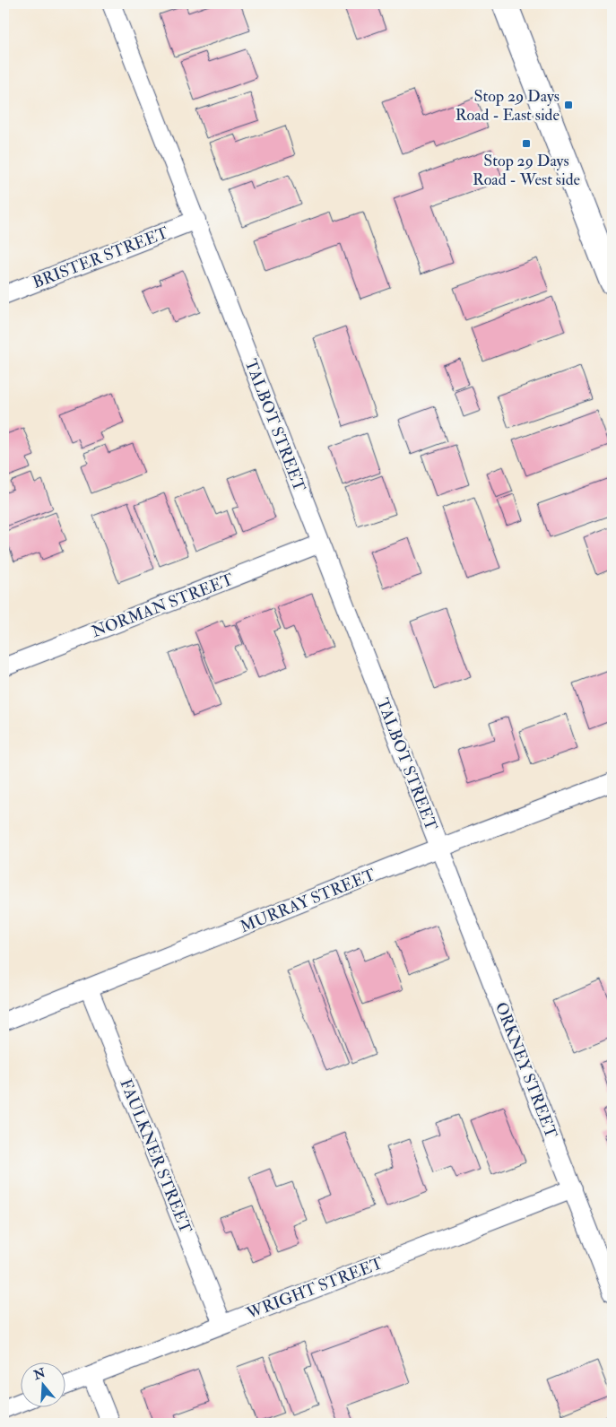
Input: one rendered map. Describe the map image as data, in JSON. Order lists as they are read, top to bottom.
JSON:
{
  "streets": {
    "street": [
      "BRISTER STREET",
      "TALBOT STREET",
      "NORMAN STREET",
      "MURRAY STREET",
      "ORKNEY STREET",
      "FAULKNER STREET",
      "WRIGHT STREET"
    ]
  },
  "crossings": [
    ["BRISTER STREET", "TALBOT STREET"],
    ["TALBOT STREET", "NORMAN STREET"],
    ["TALBOT STREET", "MURRAY STREET"],
    ["TALBOT STREET", "ORKNEY STREET"],
    ["MURRAY STREET", "ORKNEY STREET"],
    ["MURRAY STREET", "FAULKNER STREET"],
    ["ORKNEY STREET", "WRIGHT STREET"],
    ["FAULKNER STREET", "WRIGHT STREET"]
  ],
  "places": {
    "transit": ["Stop 29 Days Road - East side", "Stop 29 Days Road - West side"]
  },
  "north": "top"
}
